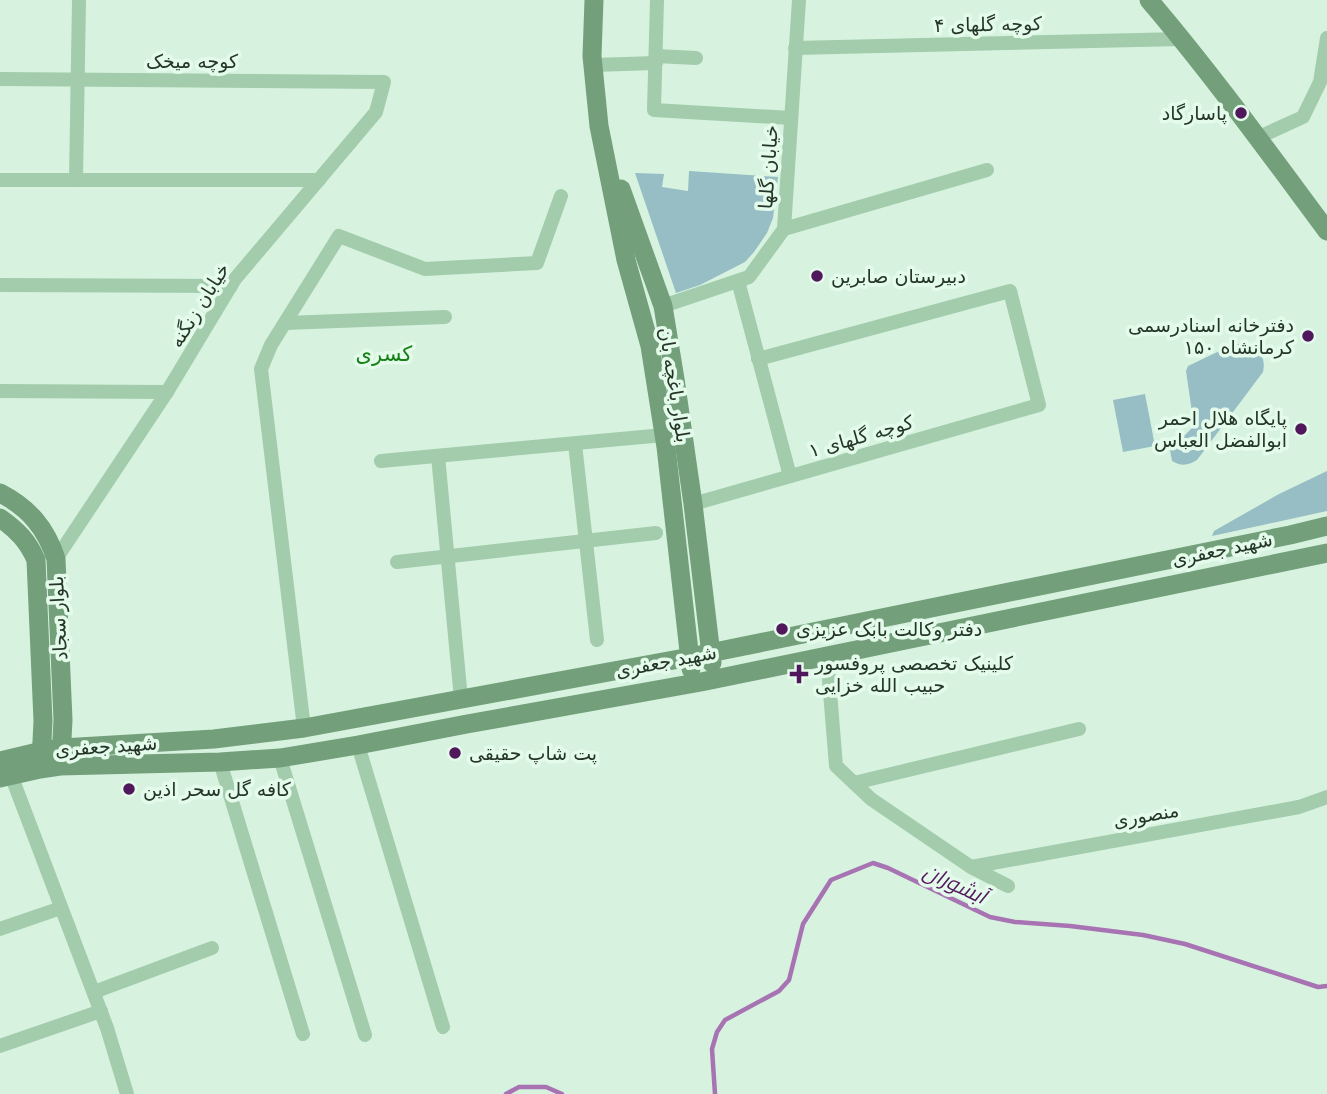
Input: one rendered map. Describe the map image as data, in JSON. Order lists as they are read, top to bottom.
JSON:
{
  "streets": {
    "main road": ["بلوار باغچه بان", "شهید جعفری", "بلوار سجاد"],
    "street": [
      "کوچه گلهای ۴",
      "کوچه میخک",
      "خیابان گلها",
      "خیابان زنگنه",
      "کوچه گلهای ۱",
      "منصوری"
    ]
  },
  "crossings": [
    ["کوچه گلهای ۴", "خیابان گلها"],
    ["کوچه میخک", "خیابان زنگنه"],
    ["خیابان گلها", "بلوار باغچه بان"],
    ["خیابان زنگنه", "بلوار سجاد"],
    ["بلوار باغچه بان", "کوچه گلهای ۱"],
    ["بلوار باغچه بان", "شهید جعفری"],
    ["شهید جعفری", "بلوار سجاد"]
  ],
  "districts": ["کسری"],
  "water": ["آبشوران"],
  "places": {
    "other": [
      "پاسارگاد",
      "دبیرستان صابرین",
      "دفترخانه اسنادرسمی ۱۵۰ کرمانشاه",
      "پایگاه هلال احمر ابوالفضل العباس",
      "دفتر وکالت بابک عزیزی",
      "پت شاپ حقیقی",
      "کافه گل سحر اذین"
    ],
    "health": ["کلینیک تخصصی پروفسور حبیب الله خزایی"]
  }
}
